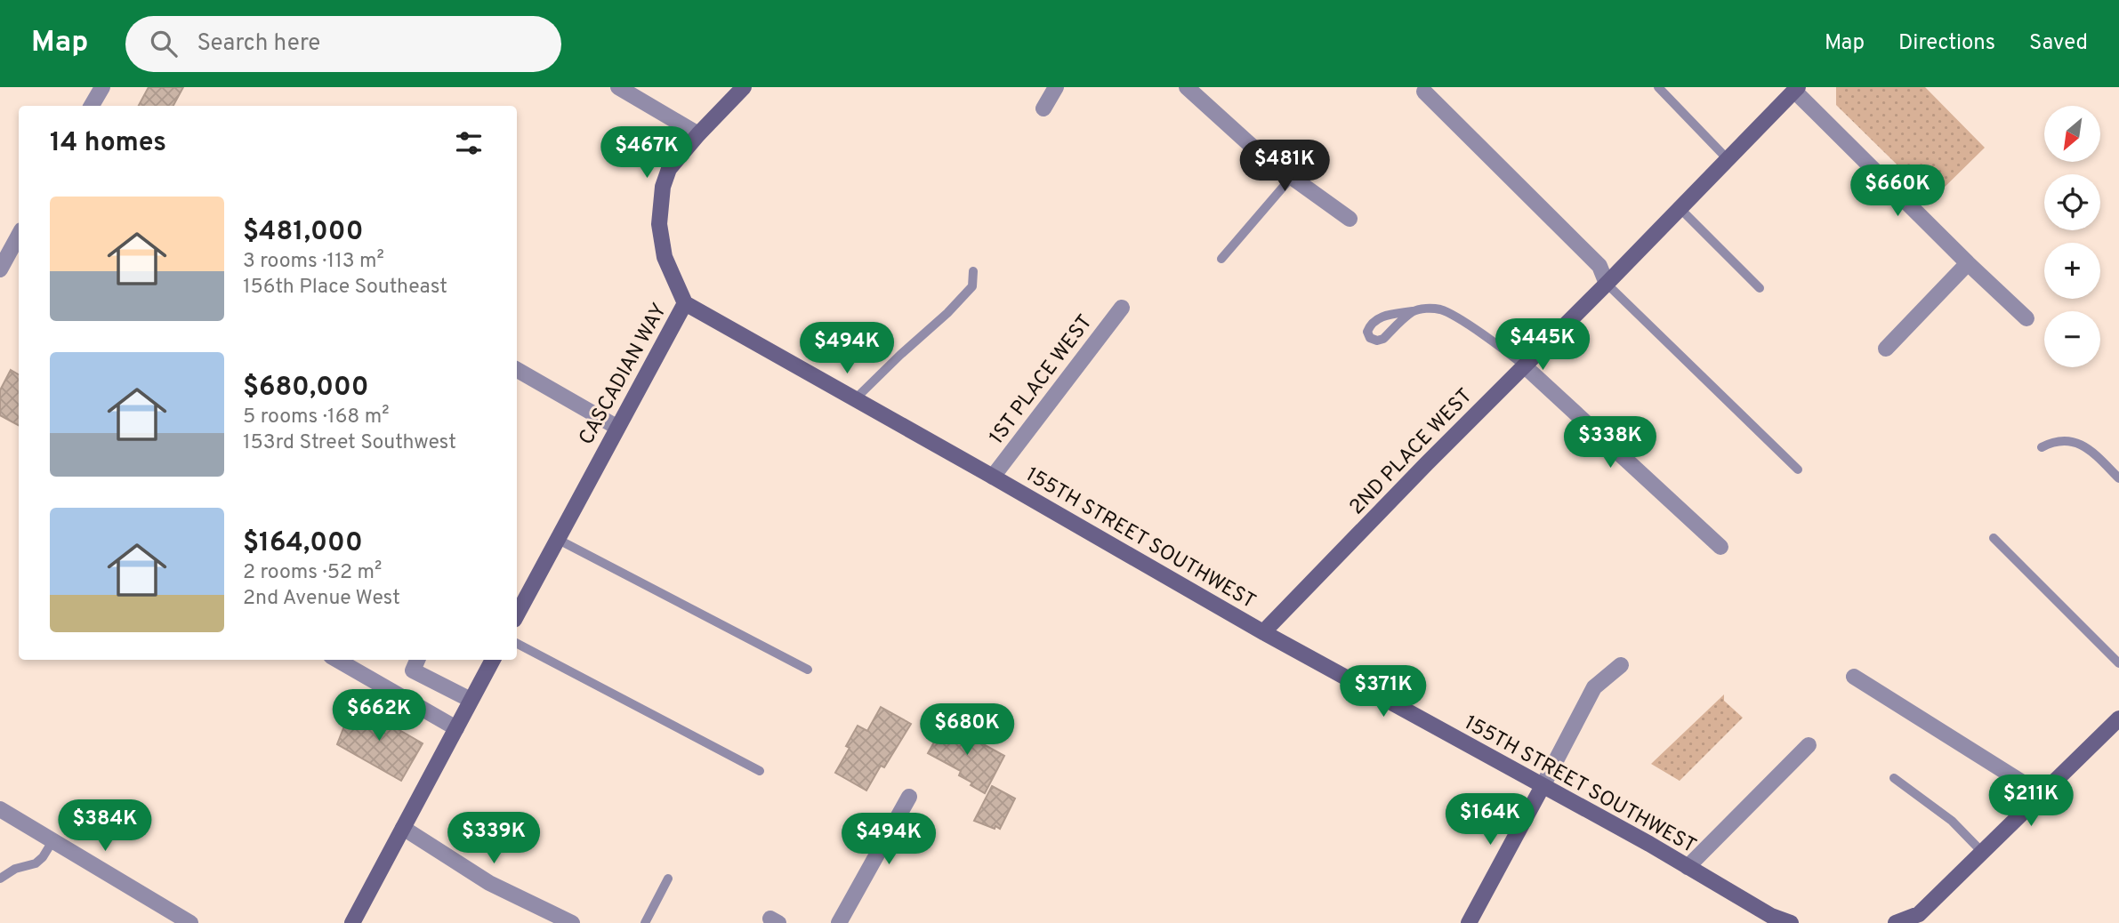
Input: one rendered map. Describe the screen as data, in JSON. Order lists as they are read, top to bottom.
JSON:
{
  "streets": {
    "street": [
      "CASCADIAN WAY",
      "1ST PLACE WEST",
      "2ND PLACE WEST",
      "155TH STREET SOUTHWEST"
    ]
  },
  "crossings": [
    ["CASCADIAN WAY", "155TH STREET SOUTHWEST"],
    ["1ST PLACE WEST", "155TH STREET SOUTHWEST"],
    ["2ND PLACE WEST", "155TH STREET SOUTHWEST"]
  ],
  "north": "bottom left",
  "page": {
    "header": "Map",
    "search": "Search here",
    "nav": ["Map", "Directions", "Saved"],
    "map_buttons": ["+", "−"],
    "heading": "14 homes",
    "price": [
      "$467K",
      "$481K",
      "$660K",
      "$445K",
      "$494K",
      "$338K",
      "$371K",
      "$662K",
      "$680K",
      "$211K",
      "$164K",
      "$384K",
      "$339K",
      "$494K"
    ],
    "list": [
      {
        "name": "$481,000",
        "note": "3 rooms · 113 m² · 156th Place Southeast"
      },
      {
        "name": "$680,000",
        "note": "5 rooms · 168 m² · 153rd Street Southwest"
      },
      {
        "name": "$164,000",
        "note": "2 rooms · 52 m² · 2nd Avenue West"
      }
    ]
  }
}
